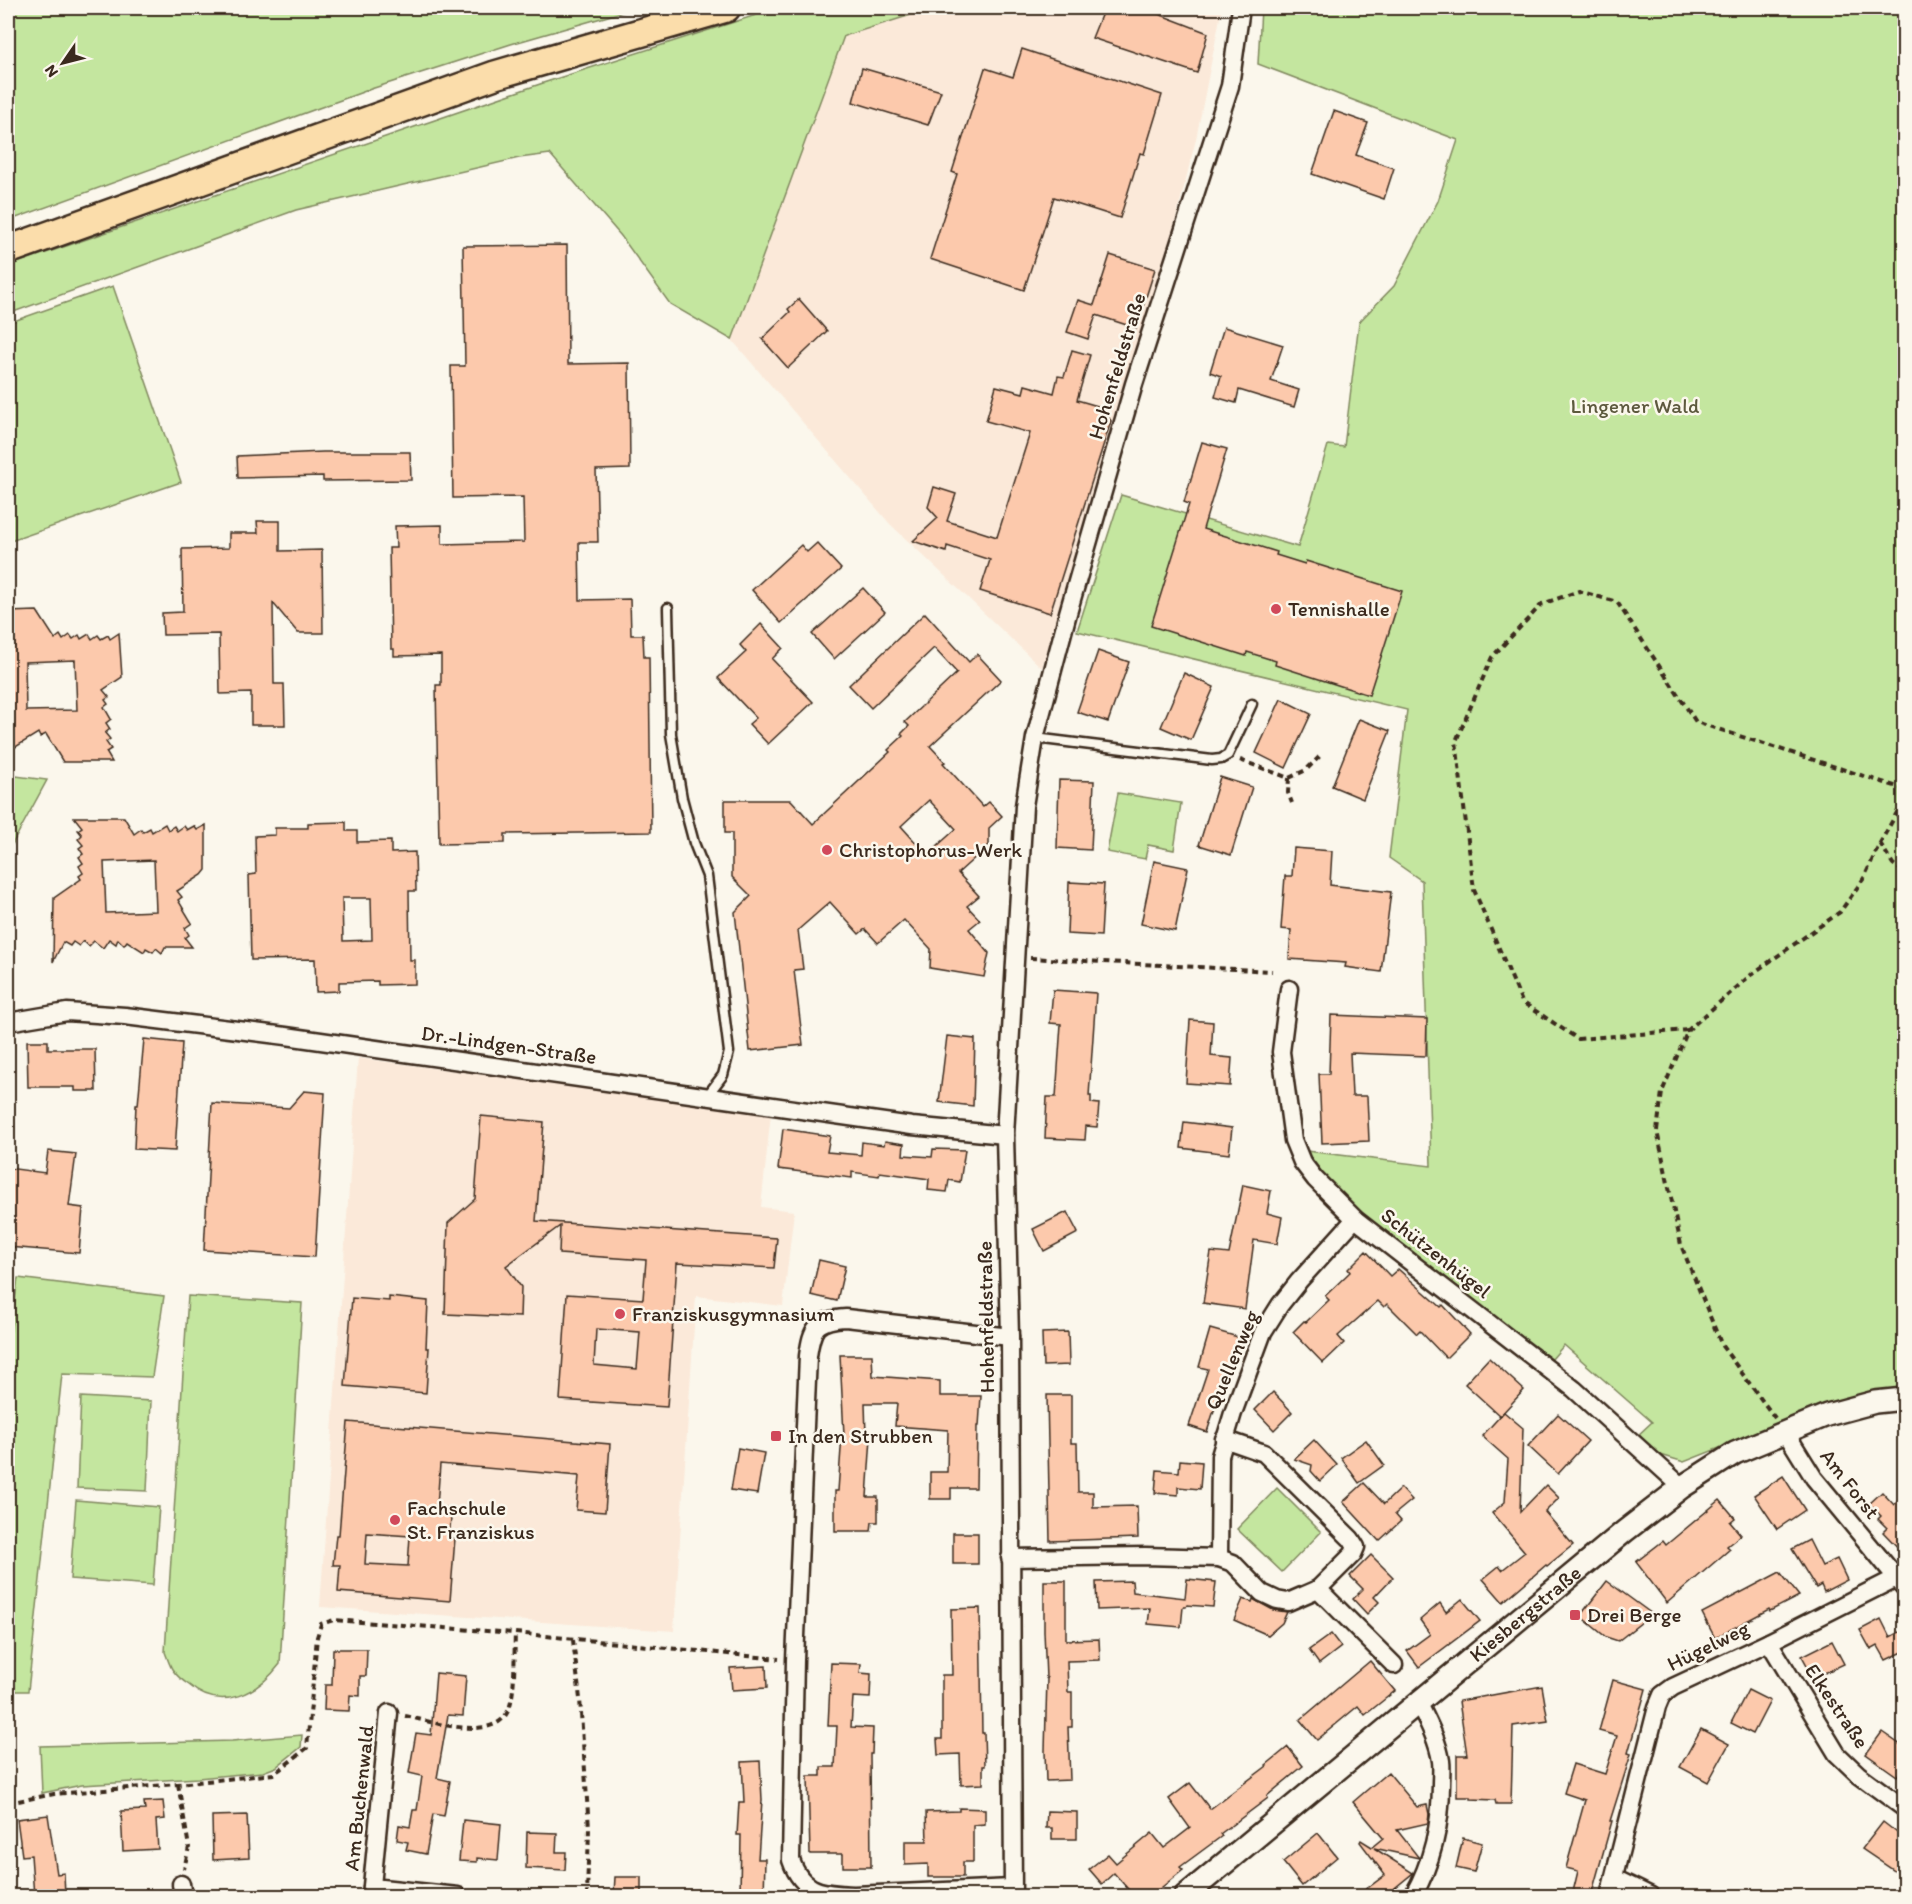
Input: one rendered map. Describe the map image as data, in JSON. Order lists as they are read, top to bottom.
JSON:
{
  "streets": {
    "street": [
      "Hohenfeldstraße",
      "Dr.-Lindgen-Straße",
      "Schützenhügel",
      "Quellenweg",
      "Am Forst",
      "Kiesbergstraße",
      "Hügelweg",
      "Elkestraße",
      "Am Buchenwald"
    ]
  },
  "crossings": [
    ["Hohenfeldstraße", "Dr.-Lindgen-Straße"],
    ["Schützenhügel", "Quellenweg"],
    ["Schützenhügel", "Kiesbergstraße"],
    ["Am Forst", "Kiesbergstraße"],
    ["Am Forst", "Hügelweg"],
    ["Hügelweg", "Elkestraße"]
  ],
  "parks": ["Lingener Wald"],
  "places": {
    "other": [
      "Tennishalle",
      "Christophorus-Werk",
      "Franziskusgymnasium",
      "Fachschule St. Franziskus"
    ],
    "transit": ["In den Strubben", "Drei Berge"]
  },
  "north": "bottom left"
}
